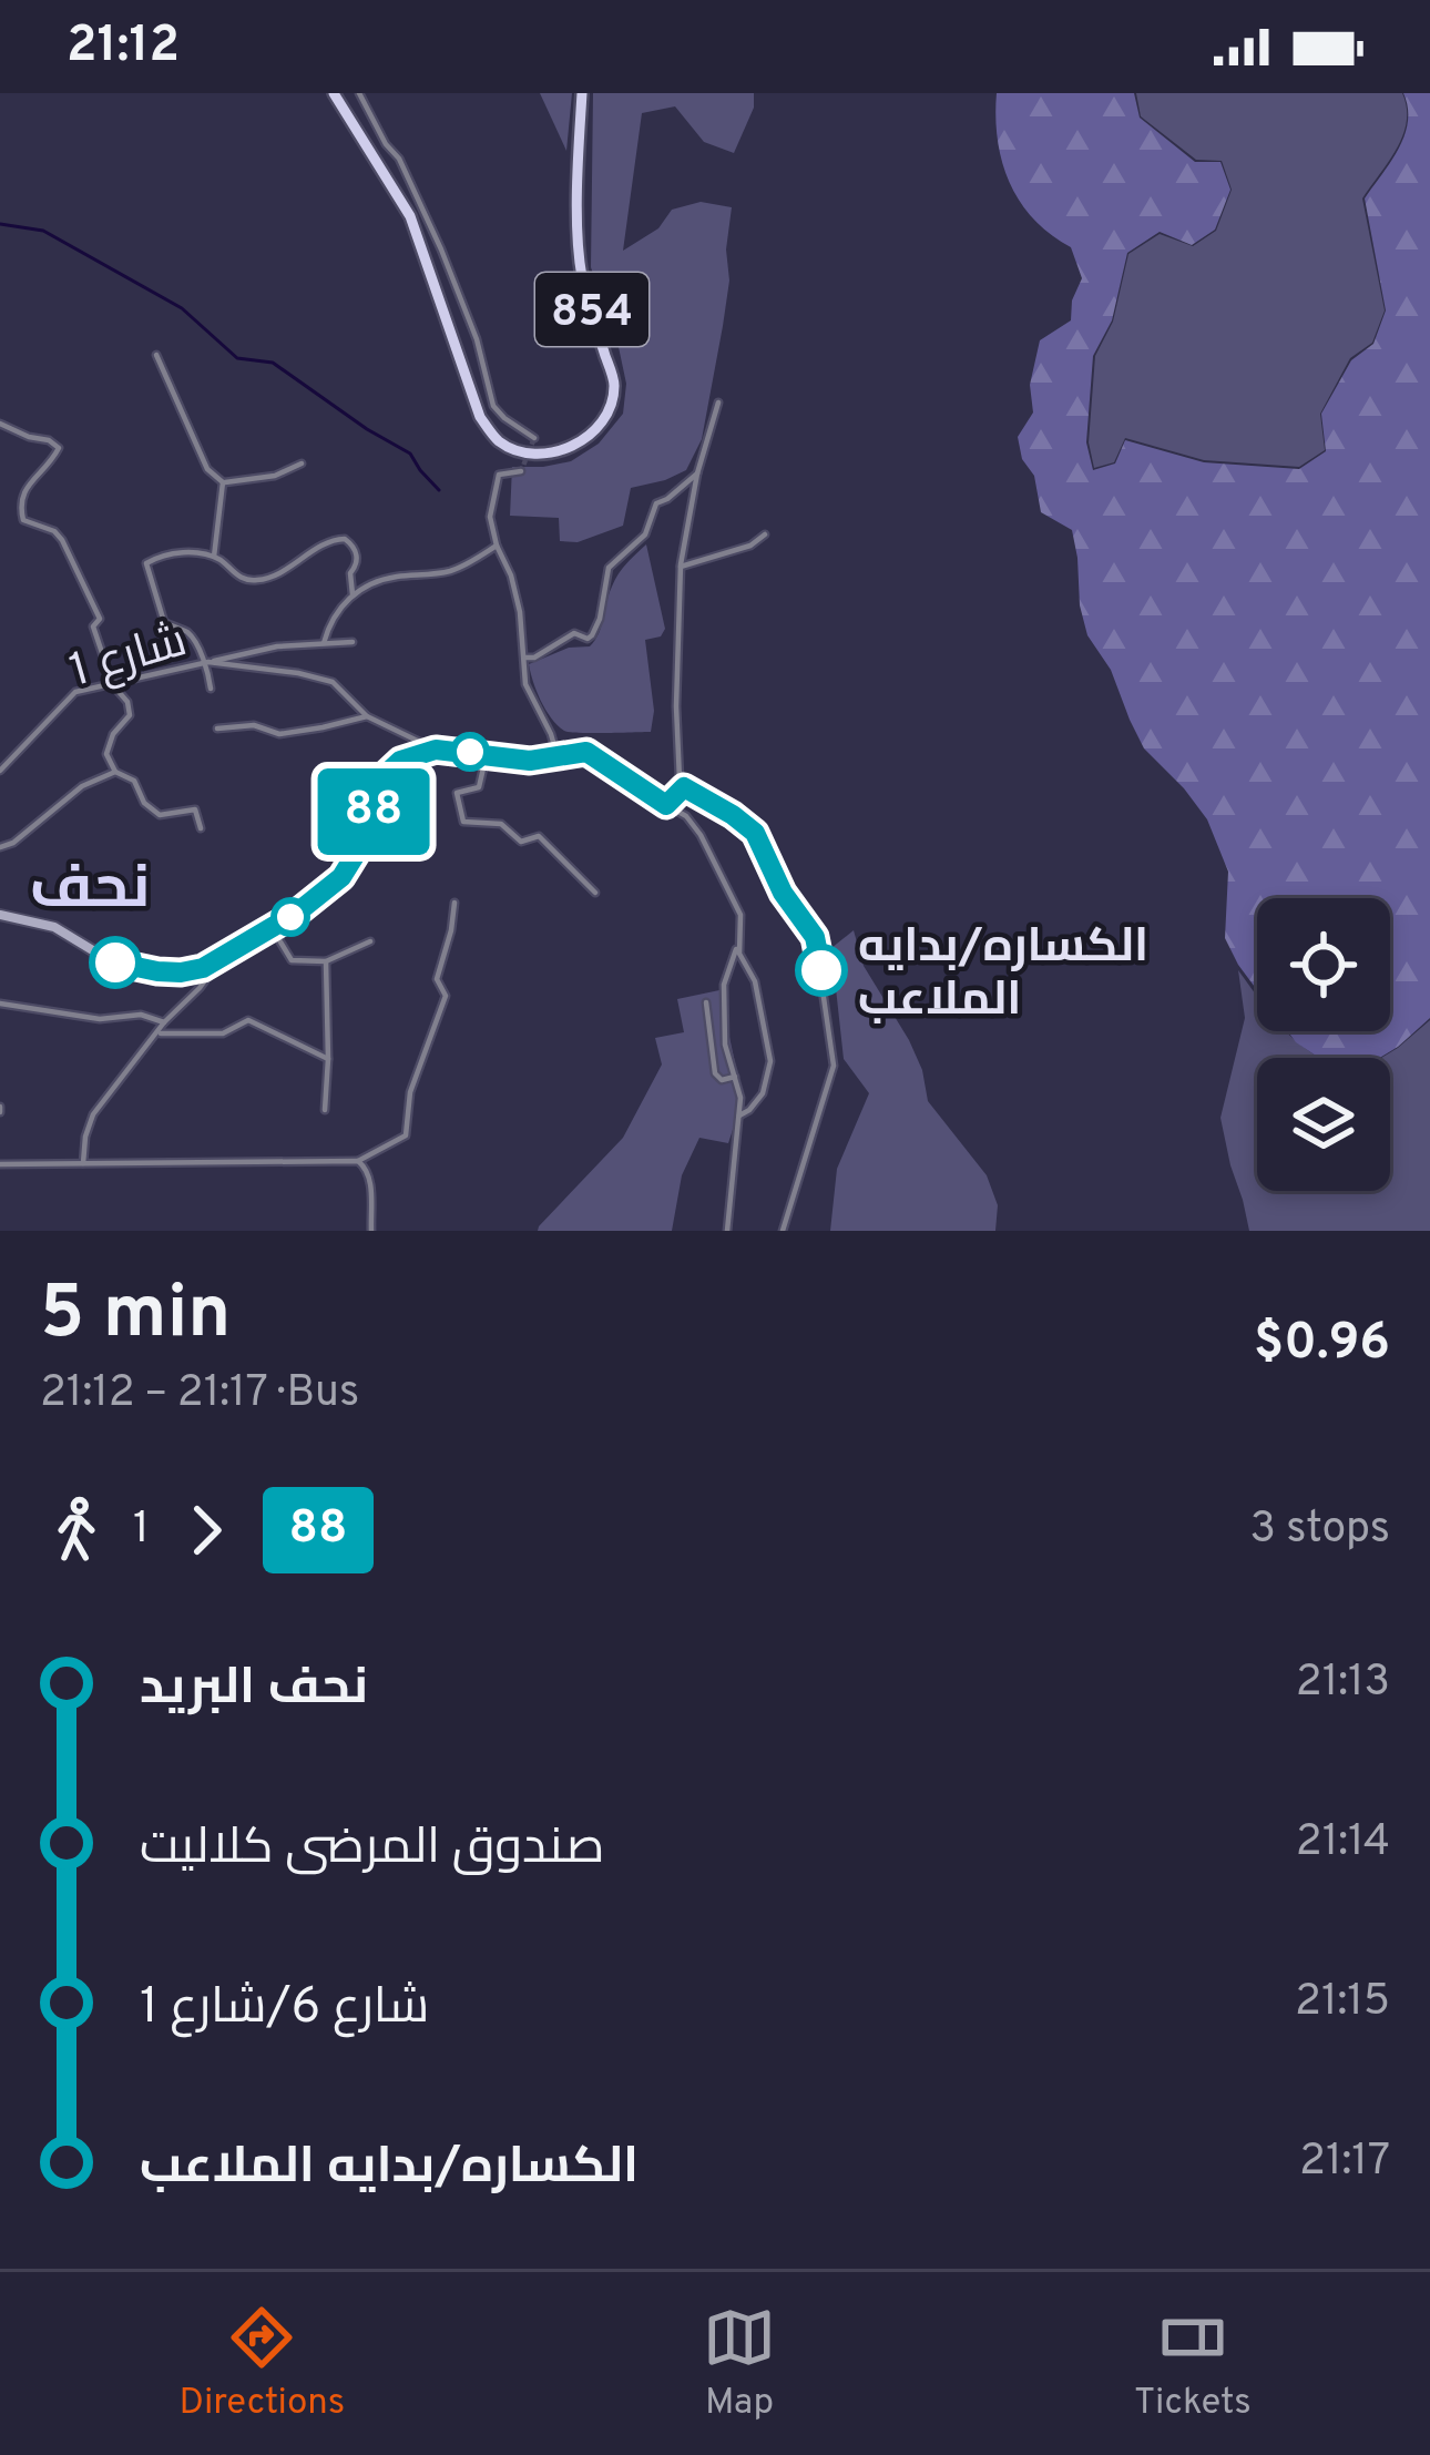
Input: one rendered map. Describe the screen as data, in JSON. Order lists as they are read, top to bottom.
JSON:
{
  "streets": {
    "main road": ["854"],
    "street": ["شارع 1"]
  },
  "districts": ["نحف"],
  "places": ["الكساره/بدايه الملاعب"],
  "lines": ["bus line 88"],
  "page": {
    "status": "21:12",
    "on_map": "88",
    "heading": ["5 min", "21:12 – 21:17 · Bus", "$0.96"],
    "legs": ["1", "88", "3 stops"],
    "list": [
      {
        "name": "نحف البريد",
        "value": "21:13"
      },
      {
        "name": "صندوق المرضى كلاليت",
        "value": "21:14"
      },
      {
        "name": "شارع 6/شارع 1",
        "value": "21:15"
      },
      {
        "name": "الكساره/بدايه الملاعب",
        "value": "21:17"
      }
    ],
    "tabs": ["Directions", "Map", "Tickets"]
  }
}
